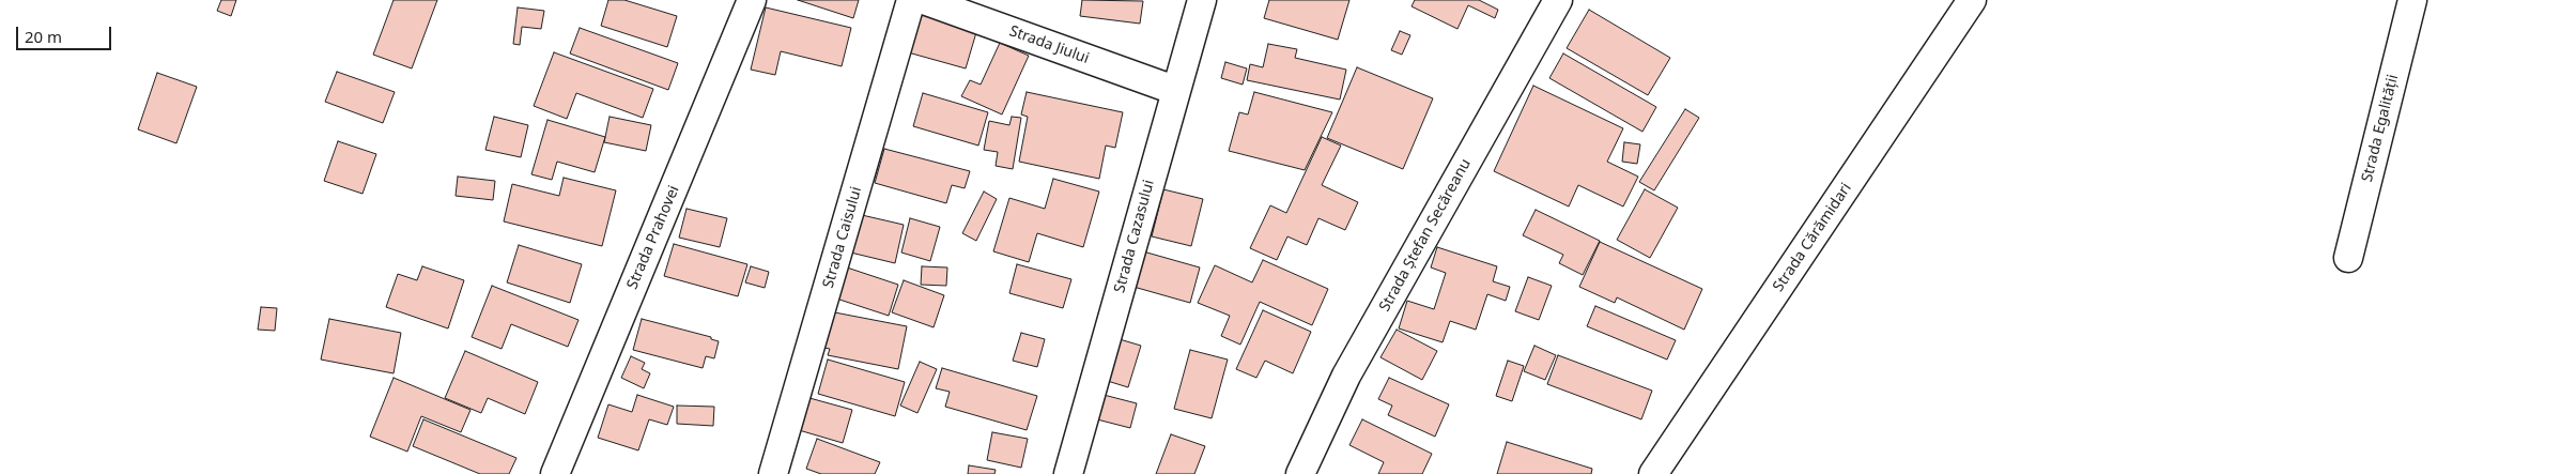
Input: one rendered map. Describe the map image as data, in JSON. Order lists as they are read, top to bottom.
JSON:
{
  "streets": {
    "street": [
      "Strada Jiului",
      "Strada Egalității",
      "Strada Ștefan Secăreanu",
      "Strada Cazasului",
      "Strada Prahovei",
      "Strada Caisului",
      "Strada Cărămidari"
    ]
  },
  "crossings": [
    ["Strada Jiului", "Strada Cazasului"]
  ],
  "scale_bar": "20 m"
}
